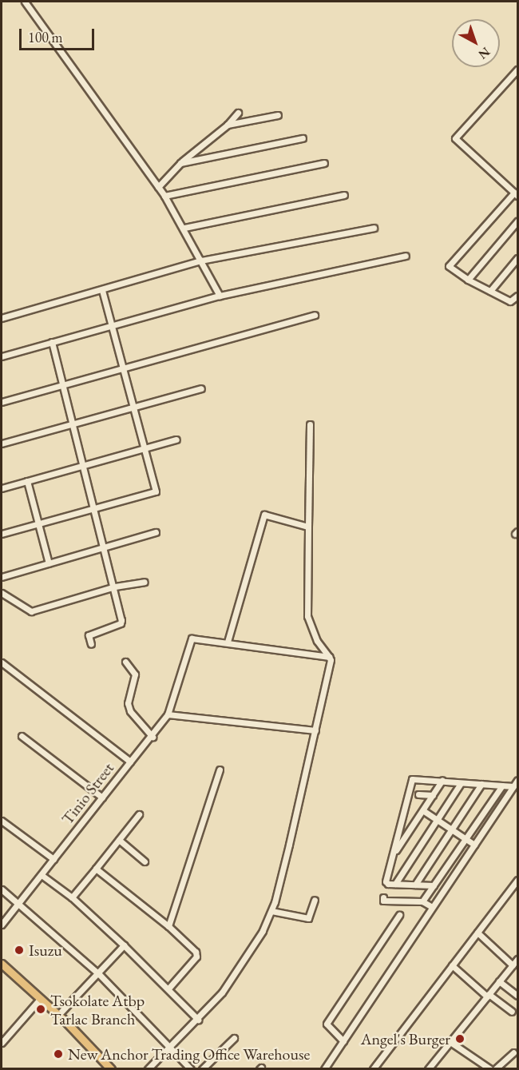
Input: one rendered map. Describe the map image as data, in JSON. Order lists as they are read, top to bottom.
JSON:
{
  "streets": {
    "street": ["Tinio Street"]
  },
  "places": [
    "Isuzu",
    "Tsokolate Atbp Tarlac Branch",
    "Angel's Burger",
    "New Anchor Trading Office Warehouse"
  ],
  "scale_bar": "100 m",
  "north": "bottom right"
}
